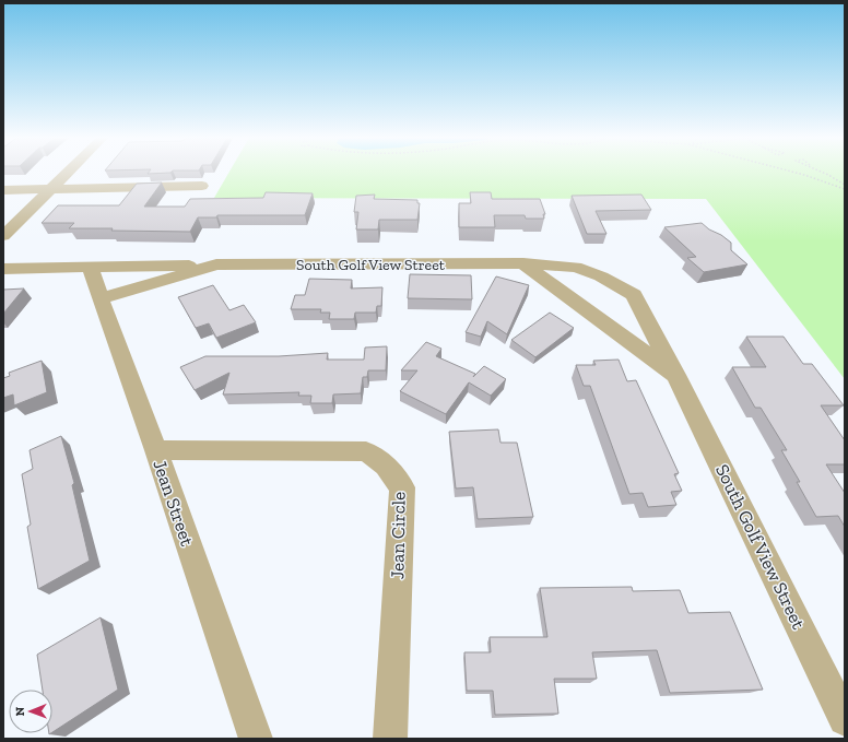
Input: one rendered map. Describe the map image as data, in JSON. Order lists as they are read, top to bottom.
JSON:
{
  "streets": {
    "street": ["South Golf View Street", "Jean Street", "Jean Circle"]
  },
  "crossings": [
    ["South Golf View Street", "Jean Street"],
    ["Jean Street", "Jean Circle"]
  ],
  "north": "left"
}
